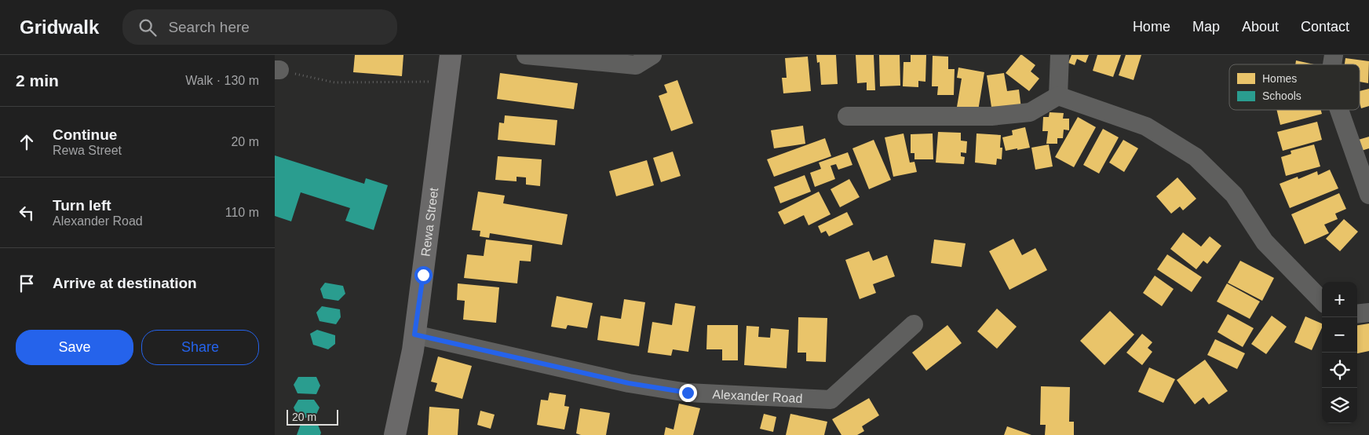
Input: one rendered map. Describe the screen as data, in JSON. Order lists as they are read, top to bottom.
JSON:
{
  "streets": {
    "main road": ["Rewa Street"],
    "street": ["Alexander Road"]
  },
  "crossings": [
    ["Rewa Street", "Alexander Road"]
  ],
  "legend": ["Homes", "Schools"],
  "scale_bar": "20 m",
  "page": {
    "header": "Gridwalk",
    "search": "Search here",
    "nav": [
      "Home",
      "Map",
      "About",
      "Contact"
    ],
    "heading": ["2 min", "Walk · 130 m"],
    "list": [
      ["Continue", "Rewa Street", "20 m"],
      ["Turn left", "Alexander Road", "110 m"],
      "Arrive at destination"
    ],
    "map_buttons": ["+", "−"],
    "buttons": ["Save", "Share"],
    "scale": "20 m"
  }
}
